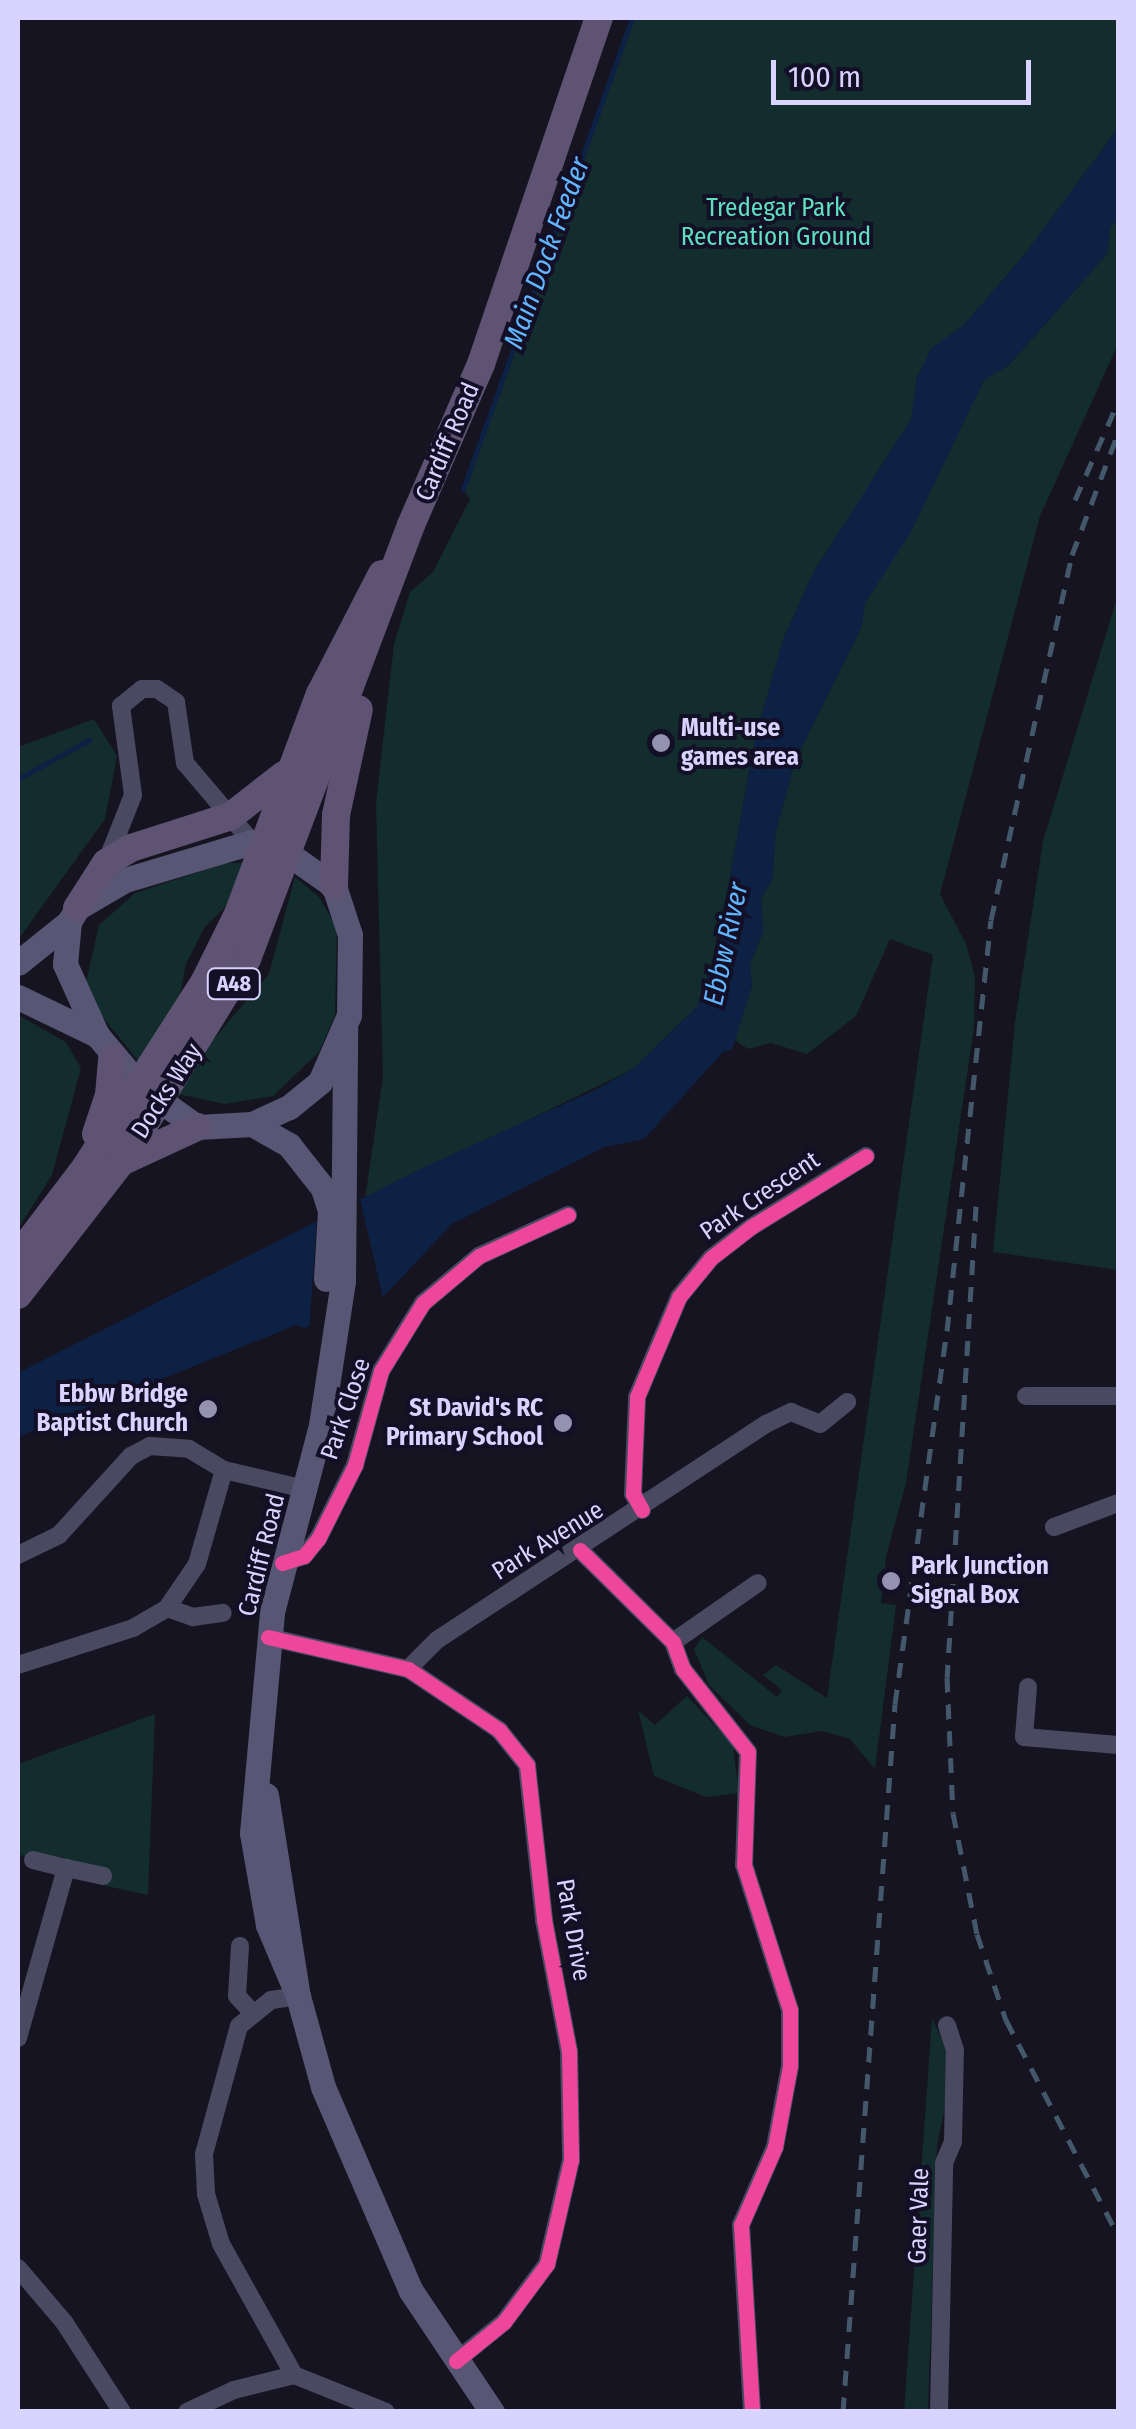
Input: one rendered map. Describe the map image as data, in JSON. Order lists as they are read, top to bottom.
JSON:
{
  "streets": {
    "main road": ["Cardiff Road", "A48", "Docks Way"],
    "street": [
      "Park Crescent",
      "Park Close",
      "Park Avenue",
      "Park Drive",
      "Gaer Vale"
    ]
  },
  "crossings": [
    ["Cardiff Road", "A48"],
    ["Cardiff Road", "Docks Way"],
    ["Cardiff Road", "Park Close"],
    ["Cardiff Road", "Park Drive"],
    ["A48", "Docks Way"],
    ["Park Crescent", "Park Avenue"],
    ["Park Avenue", "Park Drive"]
  ],
  "water": ["Main Dock Feeder", "Ebbw River"],
  "parks": ["Tredegar Park Recreation Ground"],
  "places": [
    "Multi-use games area",
    "Ebbw Bridge Baptist Church",
    "St David's RC Primary School",
    "Park Junction Signal Box"
  ],
  "scale_bar": "100 m"
}
